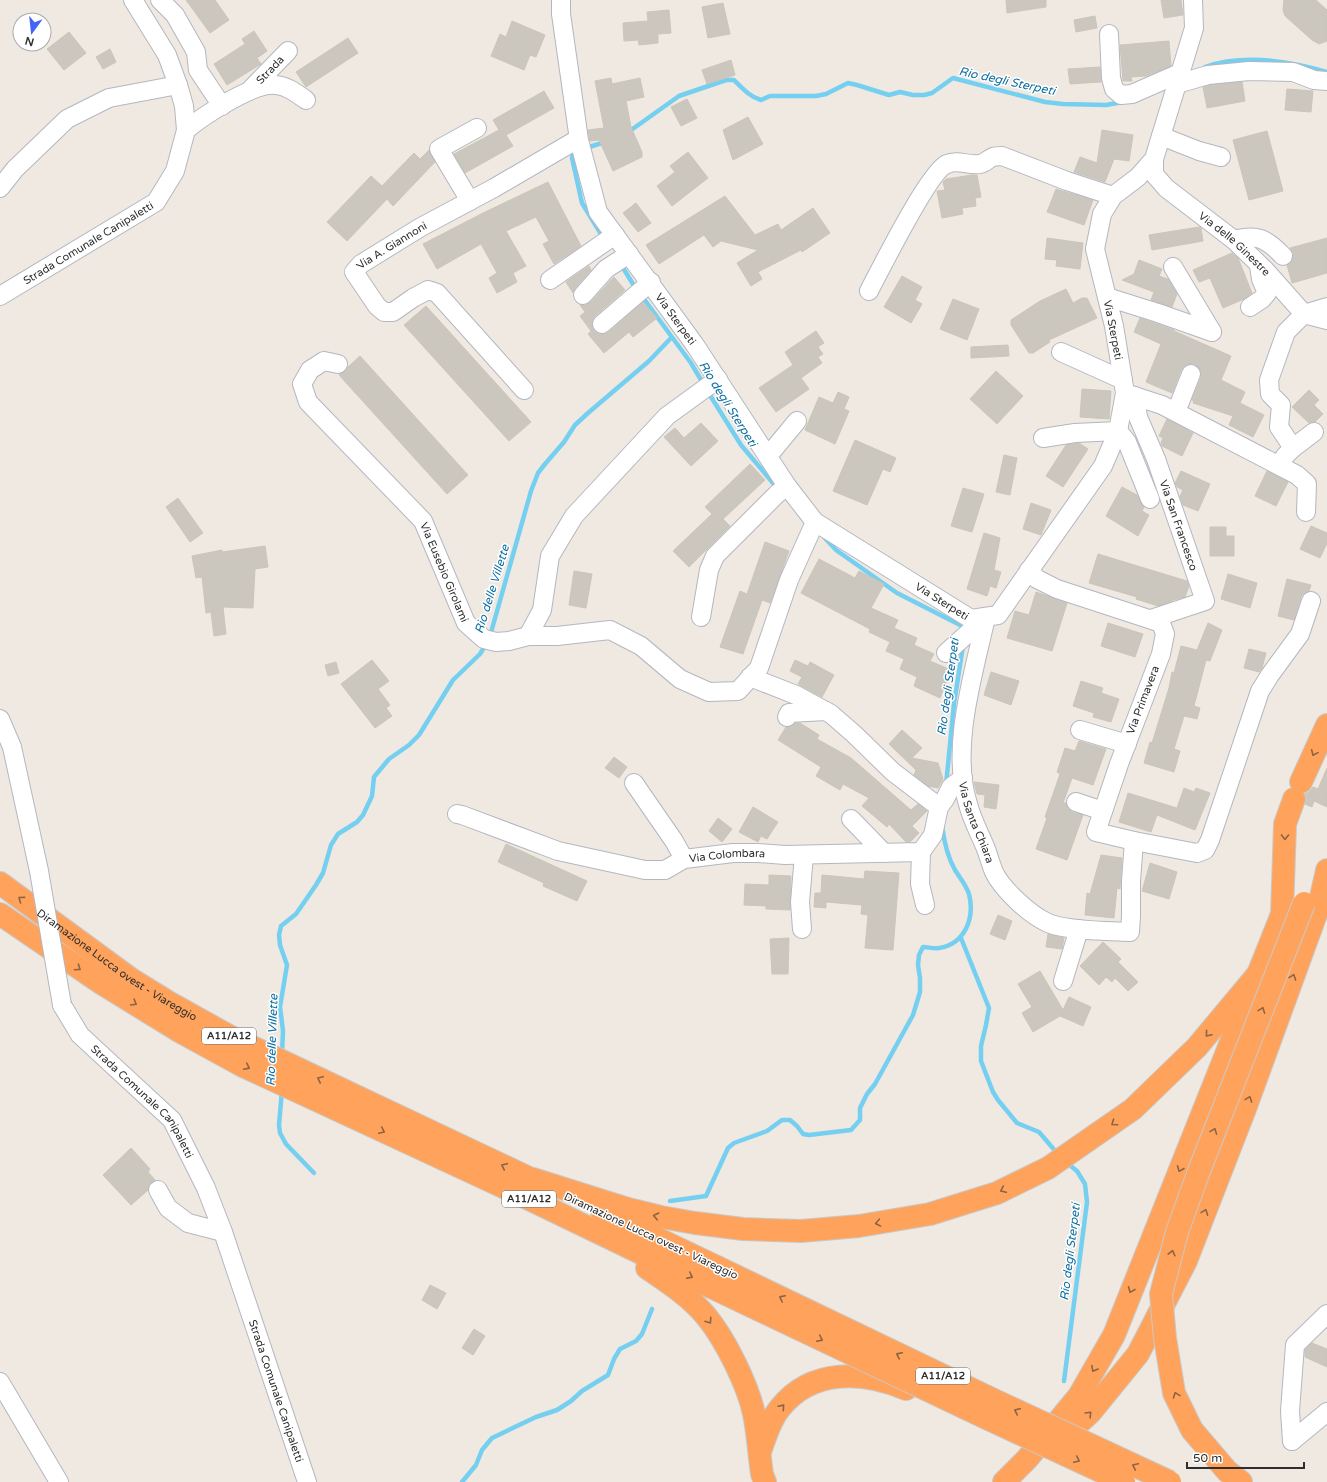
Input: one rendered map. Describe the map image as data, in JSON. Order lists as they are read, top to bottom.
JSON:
{
  "streets": {
    "highway": ["Diramazione Lucca ovest - Viareggio", "A11/A12"],
    "street": [
      "Strada",
      "Strada Comunale Canipaletti",
      "Via delle Ginestre",
      "Via A. Giannoni",
      "Via Sterpeti",
      "Via San Francesco",
      "Via Eusebio Girolami",
      "Via Primavera",
      "Via Santa Chiara",
      "Via Colombara"
    ]
  },
  "crossings": [
    ["Via delle Ginestre", "Via Sterpeti"],
    ["Via A. Giannoni", "Via Sterpeti"],
    ["Via Sterpeti", "Via San Francesco"],
    ["Via Sterpeti", "Via Eusebio Girolami"],
    ["Via Sterpeti", "Via Primavera"],
    ["Via Sterpeti", "Via Santa Chiara"],
    ["Via San Francesco", "Via Primavera"],
    ["Via Primavera", "Via Santa Chiara"]
  ],
  "water": ["Rio degli Sterpeti", "Rio delle Villette"],
  "scale_bar": "50 m",
  "north": "bottom"
}
